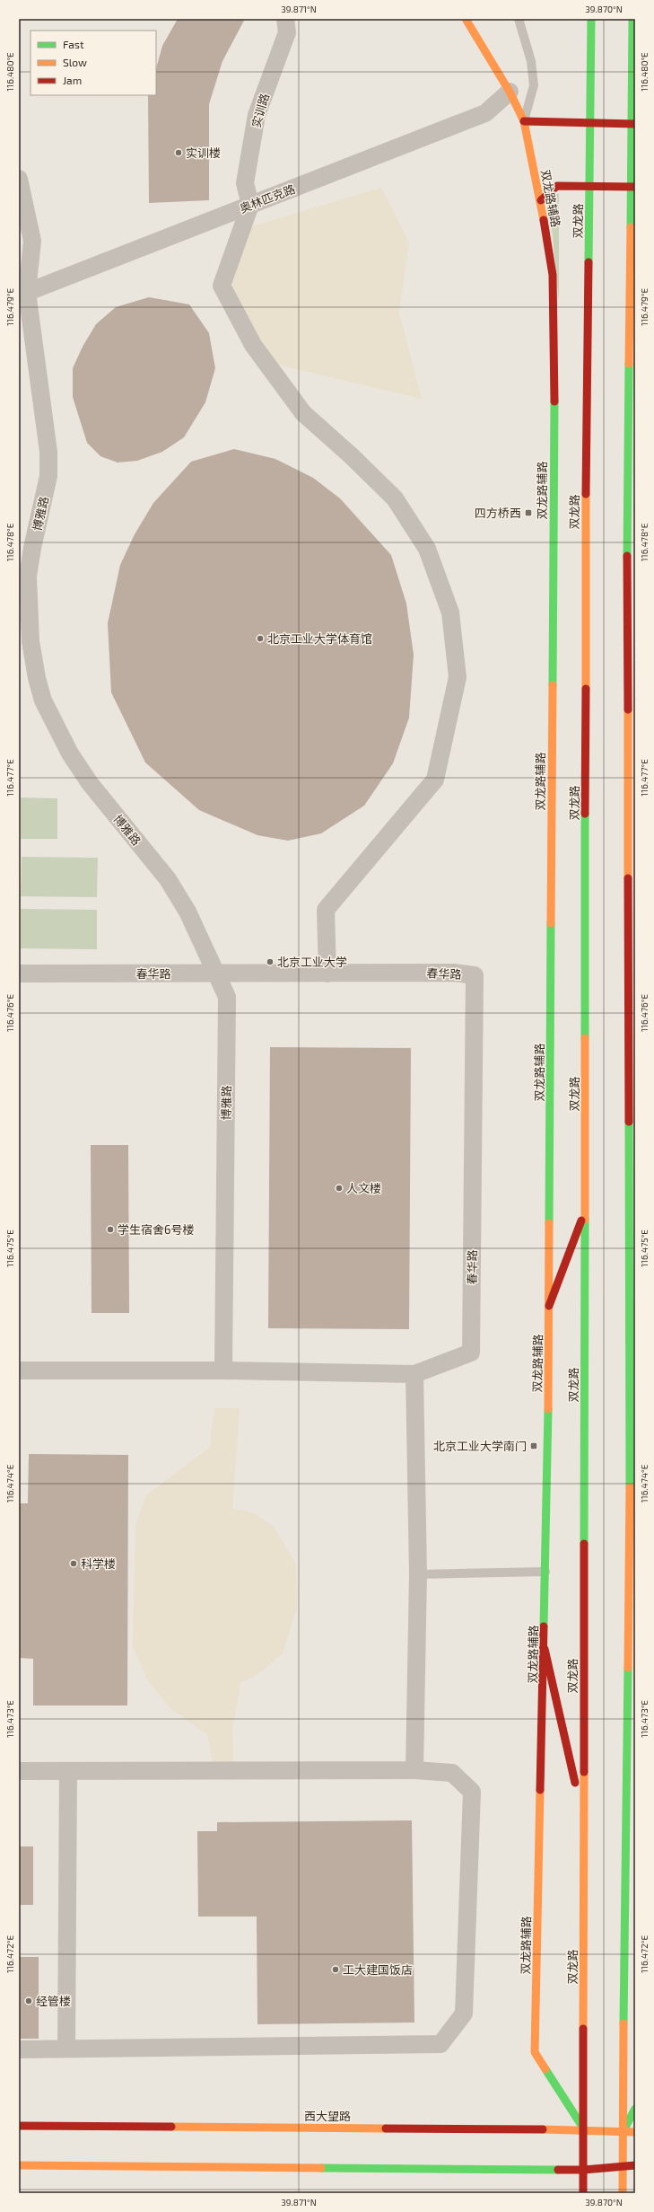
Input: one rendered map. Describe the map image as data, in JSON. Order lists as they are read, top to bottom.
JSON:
{
  "streets": {
    "main road": ["双龙路辅路", "双龙路", "西大望路"],
    "street": [
      "实训路",
      "奥林匹克路",
      "博雅路",
      "春华路"
    ]
  },
  "crossings": [
    ["实训路", "奥林匹克路"],
    ["奥林匹克路", "双龙路辅路"],
    ["奥林匹克路", "博雅路"],
    ["双龙路辅路", "双龙路"],
    ["双龙路辅路", "西大望路"],
    ["双龙路", "西大望路"],
    ["博雅路", "春华路"]
  ],
  "places": {
    "other": [
      "实训楼",
      "北京工业大学体育馆",
      "北京工业大学",
      "人文楼",
      "学生宿舍6号楼",
      "科学楼",
      "工大建国饭店",
      "经管楼"
    ],
    "transit": ["四方桥西", "北京工业大学南门"]
  },
  "legend": ["Fast", "Slow", "Jam"],
  "coordinates": [
    "39.871°N",
    "39.870°N",
    "116.480°E",
    "116.479°E",
    "116.478°E",
    "116.477°E",
    "116.476°E",
    "116.475°E",
    "116.474°E",
    "116.473°E",
    "116.472°E"
  ]
}
